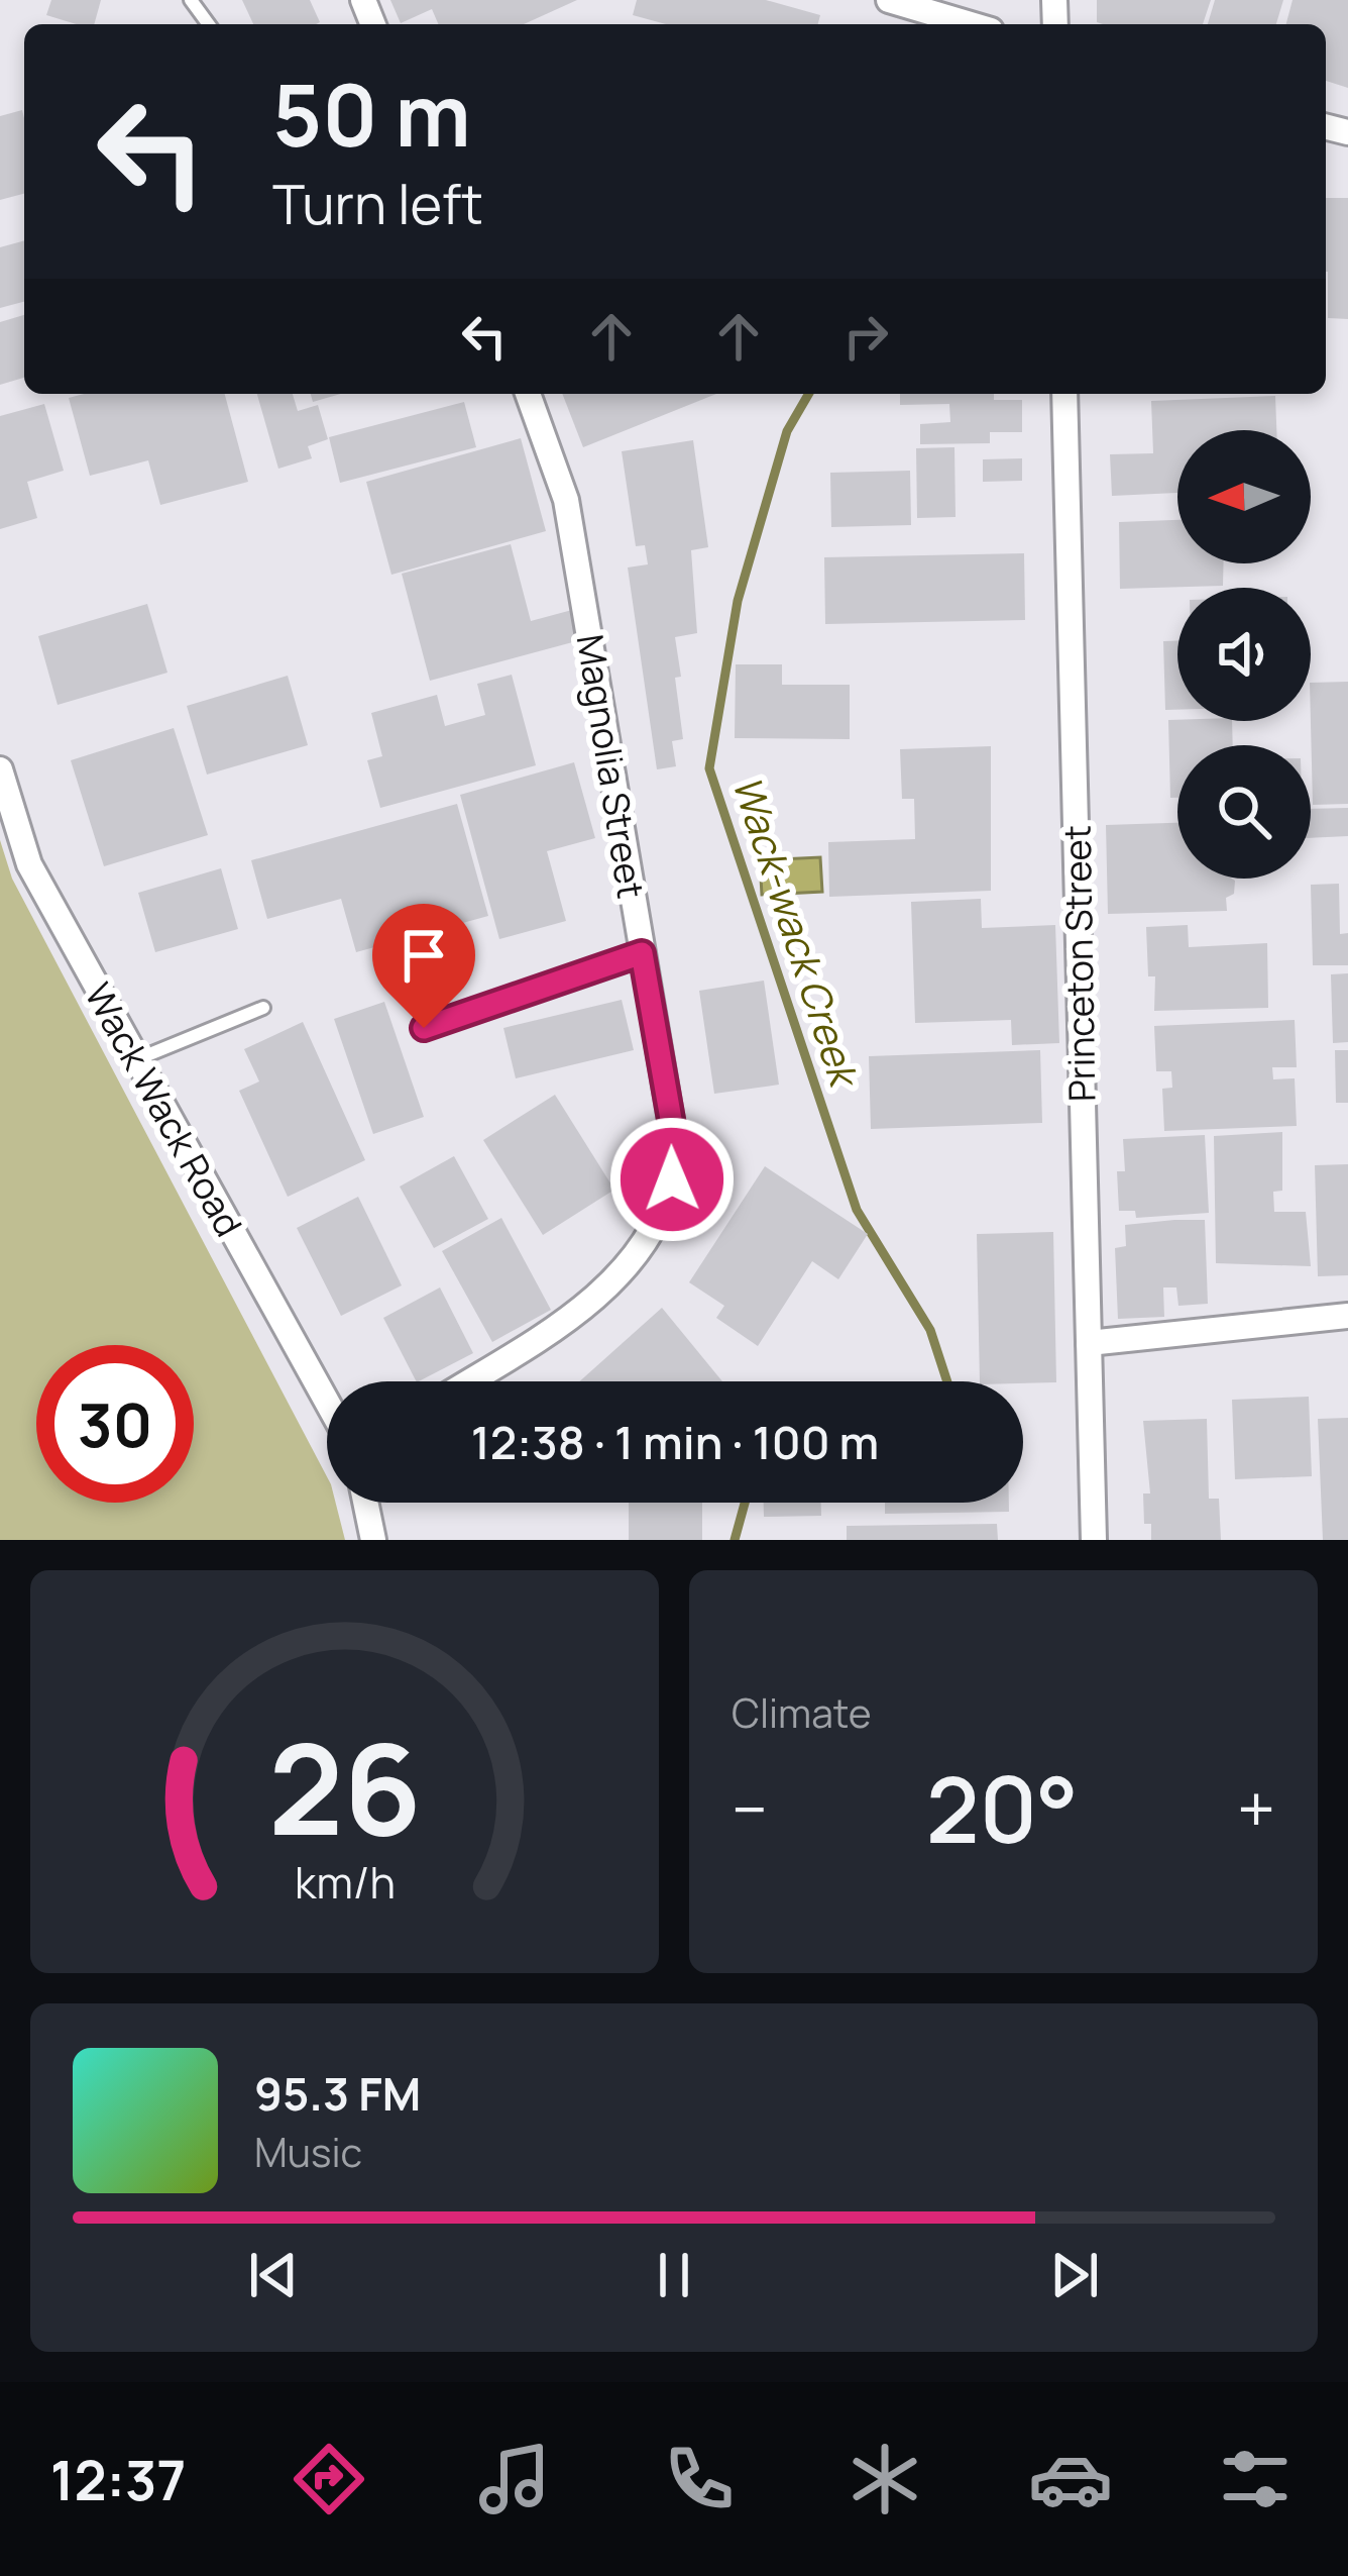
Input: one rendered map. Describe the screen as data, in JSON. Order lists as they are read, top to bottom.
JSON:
{
  "streets": {
    "street": ["Magnolia Street", "Princeton Street", "Wack Wack Road"]
  },
  "water": ["Wack-wack Creek"],
  "north": "left",
  "page": {
    "turn": ["50 m", "Turn left"],
    "limit": "30",
    "trip": "12:38 · 1 min · 100 m",
    "tile": "Climate",
    "heat": ["−", "20°", "+"],
    "song": ["95.3 FM", "Music"],
    "tabs": "12:37",
    "gauge": ["26", "km/h"]
  }
}
